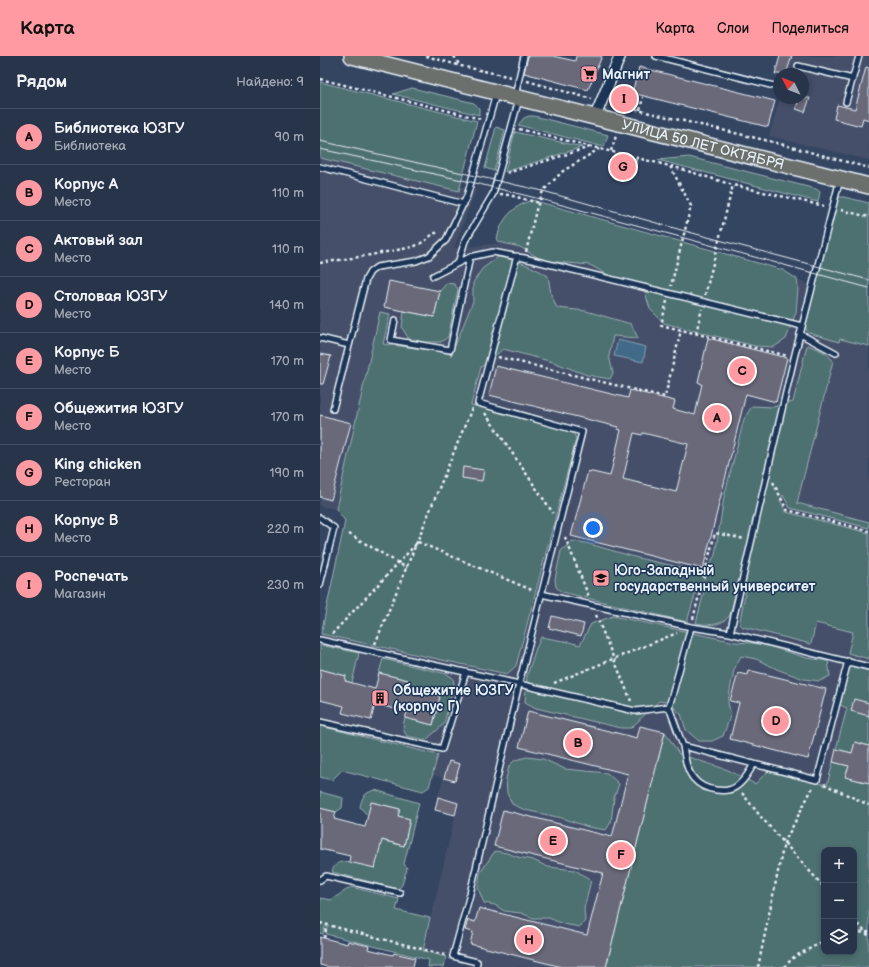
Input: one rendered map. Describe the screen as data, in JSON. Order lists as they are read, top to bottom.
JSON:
{
  "streets": {
    "main road": ["УЛИЦА 50 ЛЕТ ОКТЯБРЯ"]
  },
  "places": {
    "supermarket": ["Магнит"],
    "school or university": ["Юго-Западный государственный университет"],
    "building": ["Общежитие ЮЗГУ (корпус Г)"]
  },
  "north": "top left",
  "page": {
    "header": "Карта",
    "nav": ["Карта", "Слои", "Поделиться"],
    "heading": ["Рядом", "Найдено: 9"],
    "pins": [
      "I",
      "G",
      "C",
      "A",
      "D",
      "B",
      "E",
      "F",
      "H"
    ],
    "list": [
      {
        "mark": "A",
        "name": "Библиотека ЮЗГУ",
        "note": "Библиотека",
        "value": "90 m"
      },
      {
        "mark": "B",
        "name": "Корпус А",
        "note": "Место",
        "value": "110 m"
      },
      {
        "mark": "C",
        "name": "Актовый зал",
        "note": "Место",
        "value": "110 m"
      },
      {
        "mark": "D",
        "name": "Столовая ЮЗГУ",
        "note": "Место",
        "value": "140 m"
      },
      {
        "mark": "E",
        "name": "Корпус Б",
        "note": "Место",
        "value": "170 m"
      },
      {
        "mark": "F",
        "name": "Общежития ЮЗГУ",
        "note": "Место",
        "value": "170 m"
      },
      {
        "mark": "G",
        "name": "King chicken",
        "note": "Ресторан",
        "value": "190 m"
      },
      {
        "mark": "H",
        "name": "Корпус В",
        "note": "Место",
        "value": "220 m"
      },
      {
        "mark": "I",
        "name": "Роспечать",
        "note": "Магазин",
        "value": "230 m"
      }
    ],
    "map_buttons": ["+", "−"]
  }
}
